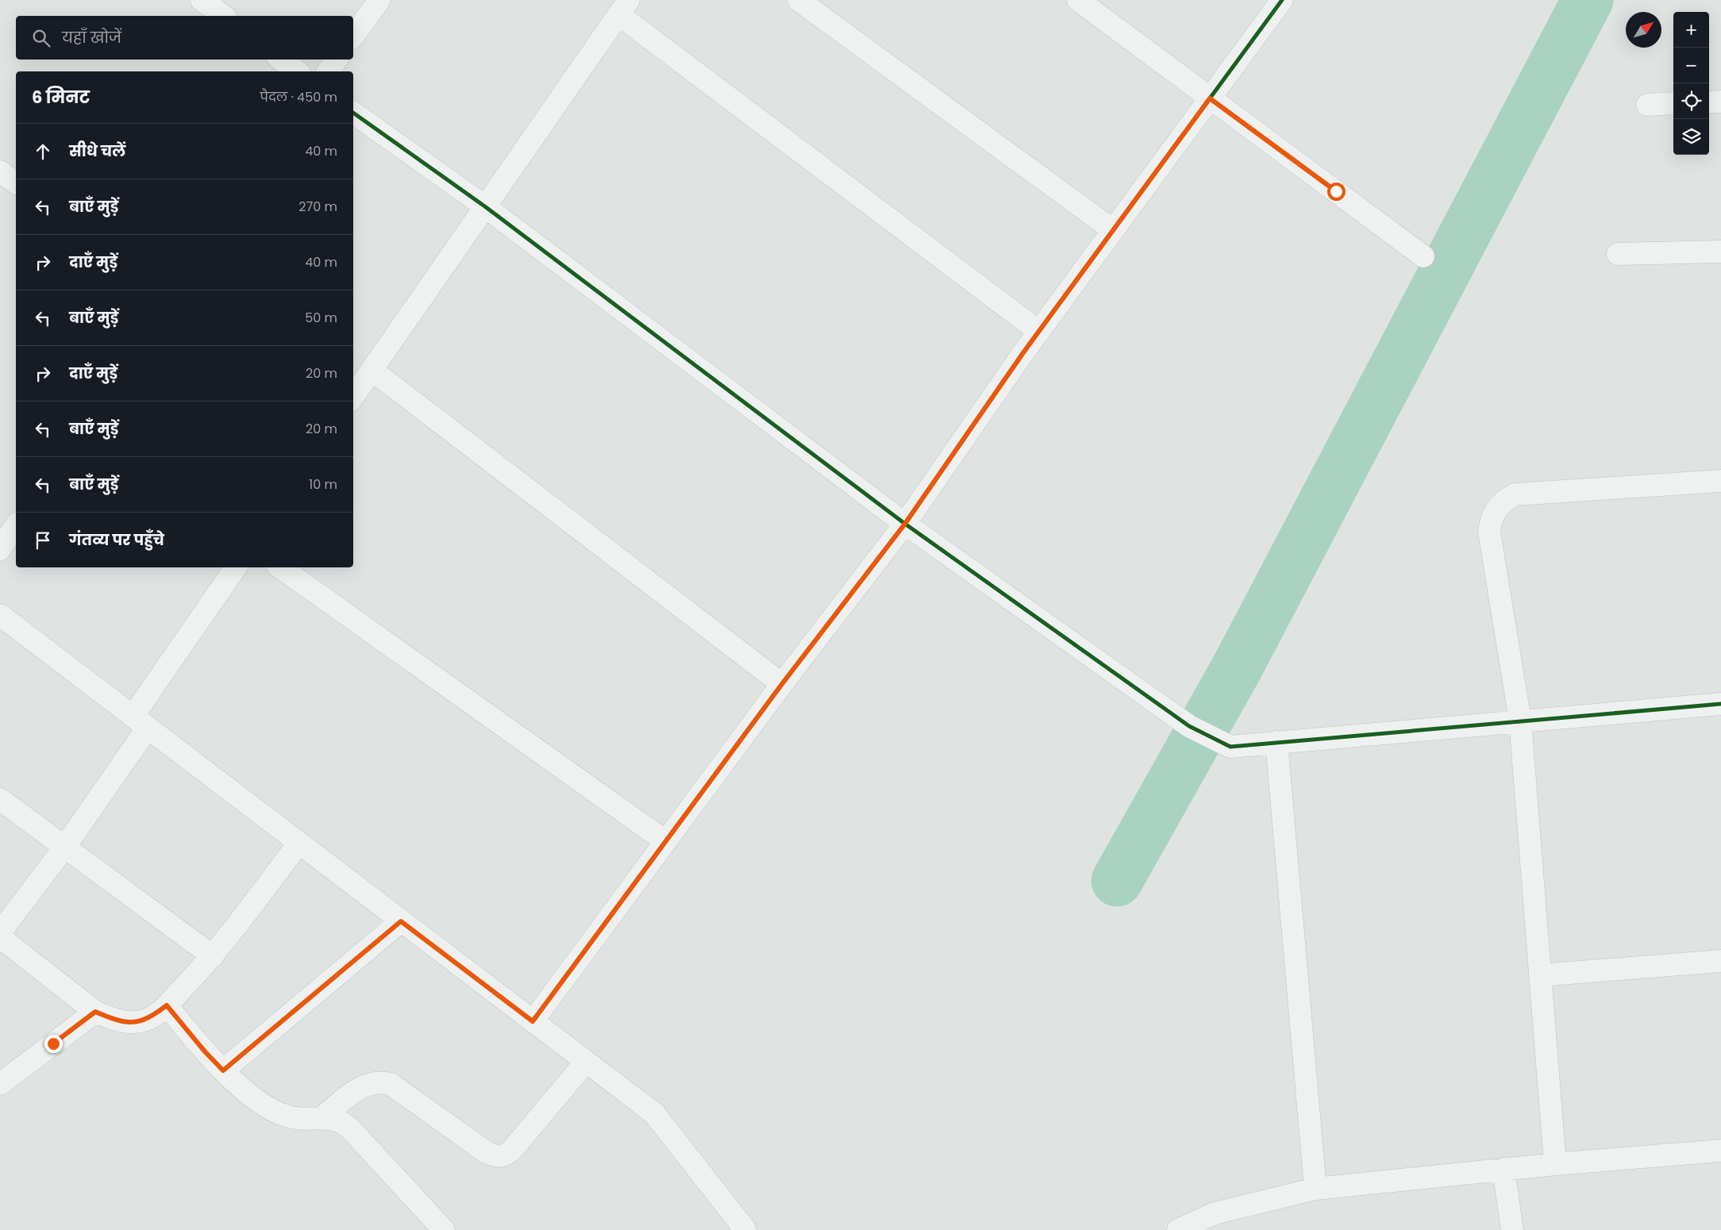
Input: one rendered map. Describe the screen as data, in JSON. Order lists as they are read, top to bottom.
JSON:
{
  "north": "top right",
  "page": {
    "map_buttons": ["+", "−"],
    "search": "यहाँ खोजें",
    "heading": ["6 मिनट", "पैदल · 450 m"],
    "list": [
      ["सीधे चलें", "40 m"],
      ["बाएँ मुड़ें", "270 m"],
      ["दाएँ मुड़ें", "40 m"],
      ["बाएँ मुड़ें", "50 m"],
      ["दाएँ मुड़ें", "20 m"],
      ["बाएँ मुड़ें", "20 m"],
      ["बाएँ मुड़ें", "10 m"],
      "गंतव्य पर पहुँचे"
    ]
  }
}
